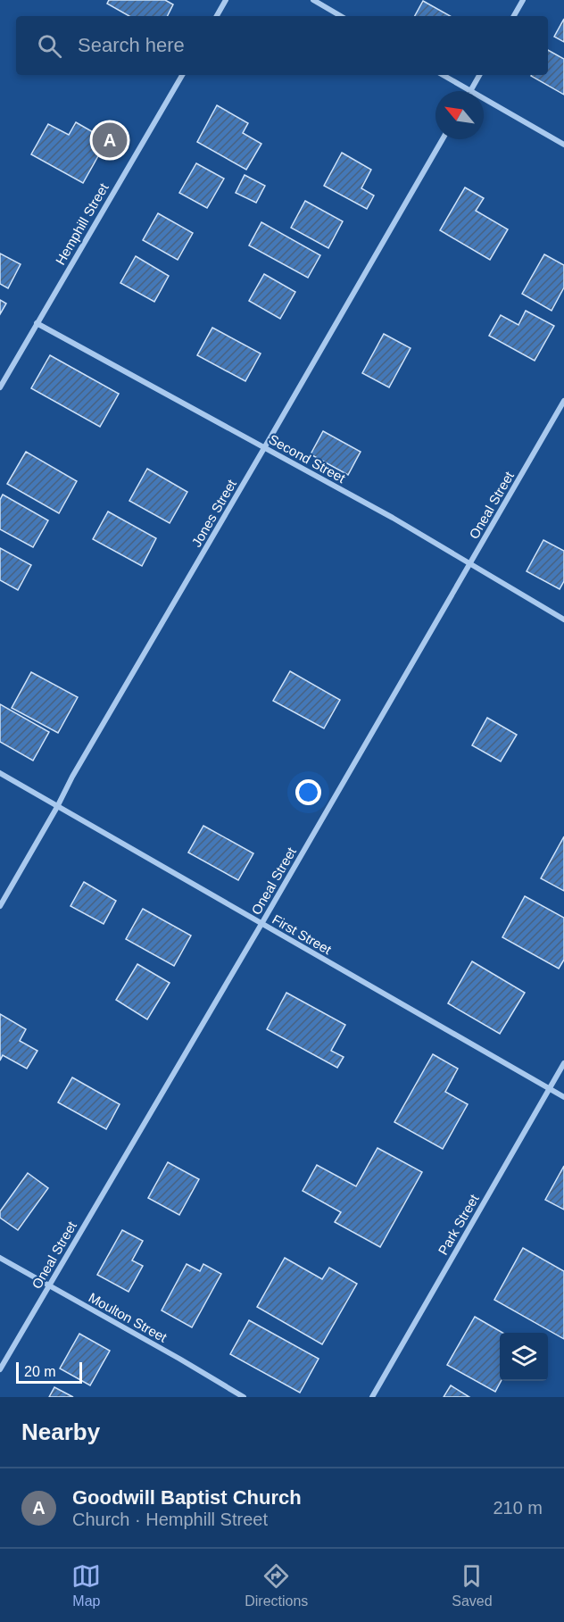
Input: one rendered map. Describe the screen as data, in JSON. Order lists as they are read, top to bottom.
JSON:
{
  "streets": {
    "street": [
      "Hemphill Street",
      "Second Street",
      "Oneal Street",
      "Jones Street",
      "First Street",
      "Park Street",
      "Moulton Street"
    ]
  },
  "crossings": [
    ["Hemphill Street", "Second Street"],
    ["Second Street", "Oneal Street"],
    ["Second Street", "Jones Street"],
    ["Oneal Street", "First Street"],
    ["Oneal Street", "Moulton Street"],
    ["Jones Street", "First Street"],
    ["First Street", "Park Street"]
  ],
  "scale_bar": "20 m",
  "north": "top left",
  "page": {
    "search": "Search here",
    "pins": "A",
    "scale": "20 m",
    "heading": "Nearby",
    "list": [
      {
        "mark": "A",
        "name": "Goodwill Baptist Church",
        "note": "Church · Hemphill Street",
        "value": "210 m"
      }
    ],
    "nav": ["Map", "Directions", "Saved"]
  }
}
